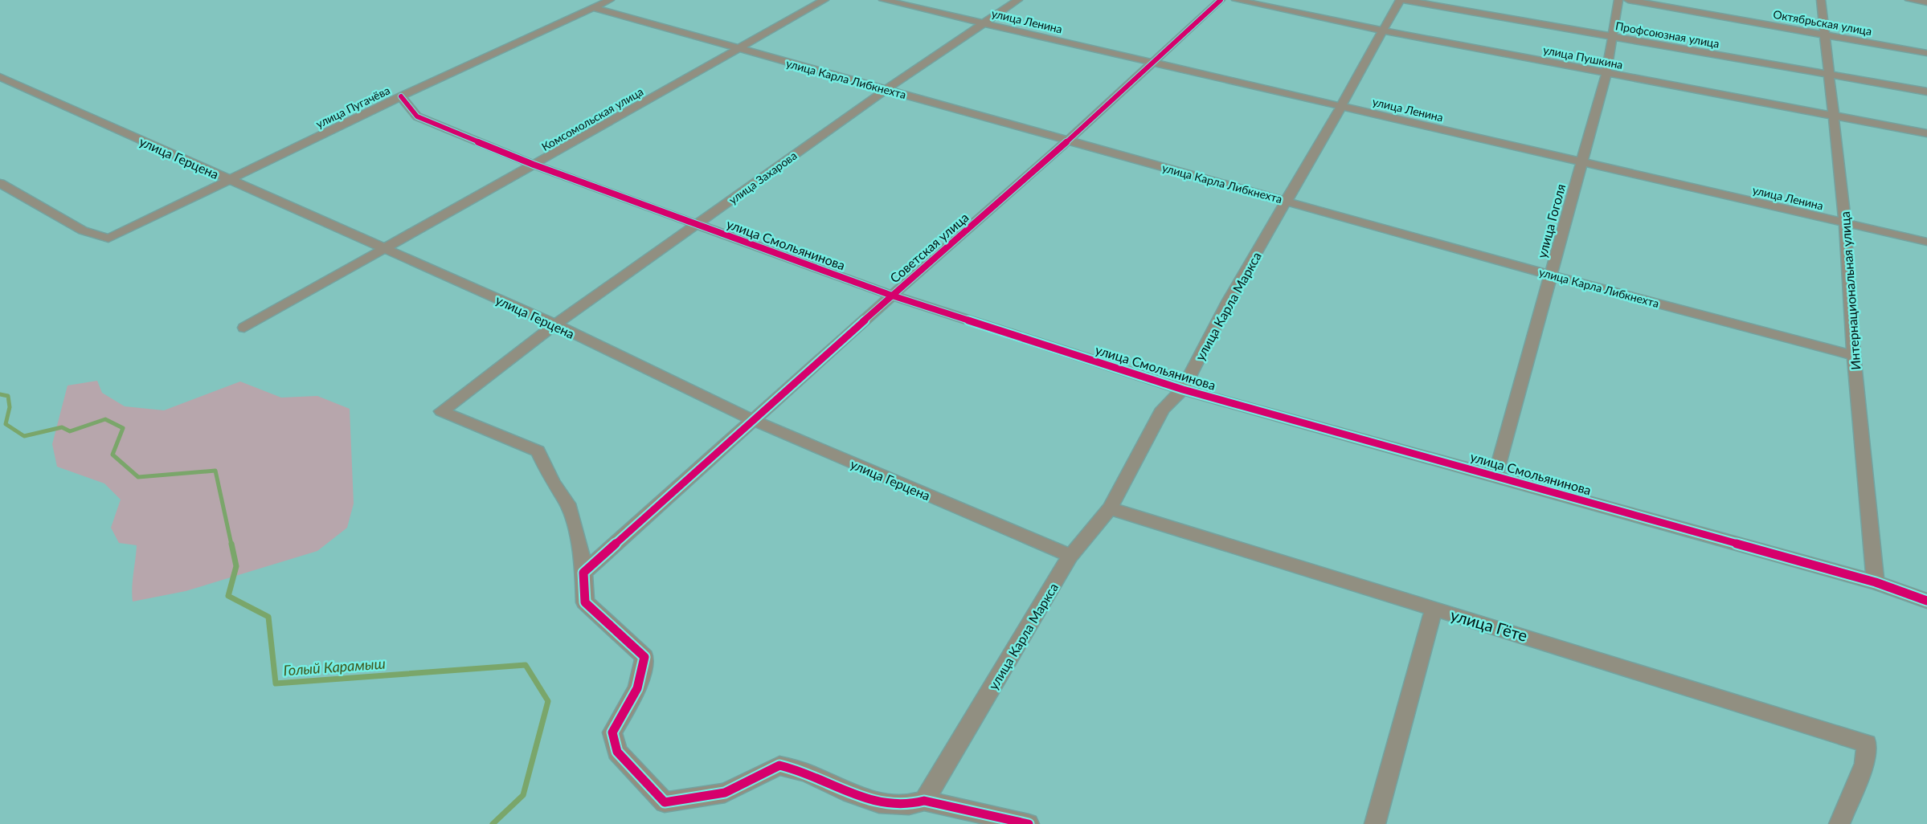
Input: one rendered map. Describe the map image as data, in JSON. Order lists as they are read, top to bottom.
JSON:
{
  "streets": {
    "street": [
      "улица Ленина",
      "Октябрьская улица",
      "Профсоюзная улица",
      "улица Пушкина",
      "улица Карла Либкнехта",
      "улица Пугачёва",
      "Комсомольская улица",
      "улица Герцена",
      "улица Захарова",
      "улица Гоголя",
      "улица Смольянинова",
      "Советская улица",
      "Интернациональная улица",
      "улица Карла Маркса",
      "улица Гёте"
    ]
  },
  "crossings": [
    ["улица Ленина", "улица Захарова"],
    ["улица Ленина", "улица Гоголя"],
    ["улица Ленина", "Советская улица"],
    ["улица Ленина", "Интернациональная улица"],
    ["улица Ленина", "улица Карла Маркса"],
    ["Октябрьская улица", "Интернациональная улица"],
    ["Профсоюзная улица", "улица Гоголя"],
    ["Профсоюзная улица", "Интернациональная улица"],
    ["улица Пушкина", "улица Гоголя"],
    ["улица Пушкина", "Интернациональная улица"],
    ["улица Пушкина", "улица Карла Маркса"],
    ["улица Карла Либкнехта", "улица Пугачёва"],
    ["улица Карла Либкнехта", "Комсомольская улица"],
    ["улица Карла Либкнехта", "улица Захарова"],
    ["улица Карла Либкнехта", "улица Гоголя"],
    ["улица Карла Либкнехта", "Советская улица"],
    ["улица Карла Либкнехта", "Интернациональная улица"],
    ["улица Карла Либкнехта", "улица Карла Маркса"],
    ["улица Пугачёва", "улица Герцена"],
    ["улица Пугачёва", "улица Смольянинова"],
    ["Комсомольская улица", "улица Герцена"],
    ["Комсомольская улица", "улица Смольянинова"],
    ["улица Герцена", "улица Захарова"],
    ["улица Герцена", "Советская улица"],
    ["улица Герцена", "улица Карла Маркса"],
    ["улица Захарова", "улица Смольянинова"],
    ["улица Захарова", "Советская улица"],
    ["улица Гоголя", "улица Смольянинова"],
    ["улица Смольянинова", "Советская улица"],
    ["улица Смольянинова", "Интернациональная улица"],
    ["улица Смольянинова", "улица Карла Маркса"],
    ["улица Карла Маркса", "улица Гёте"]
  ],
  "water": ["Голый Карамыш"]
}
